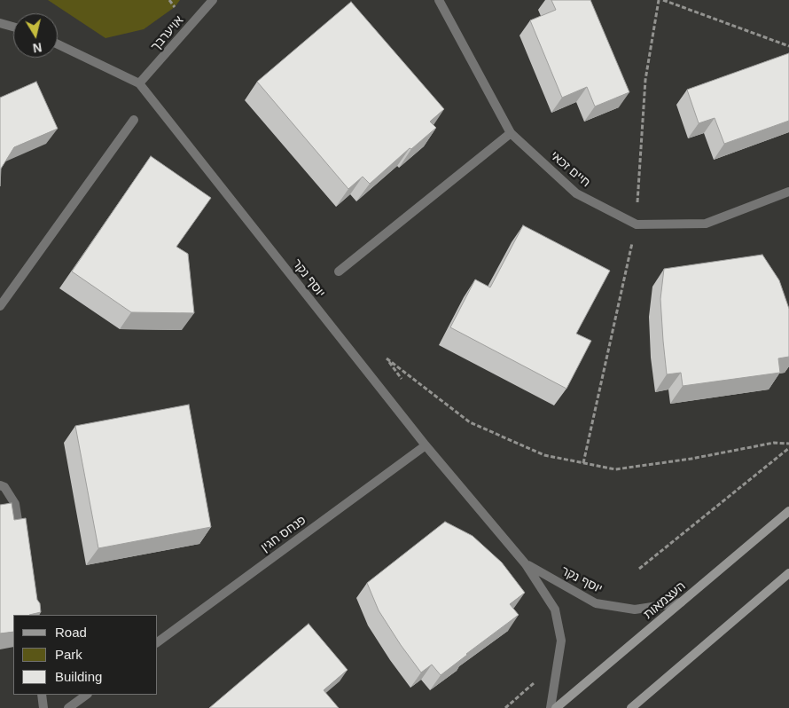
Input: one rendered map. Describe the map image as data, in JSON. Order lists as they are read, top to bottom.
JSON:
{
  "streets": {
    "main road": ["העצמאות"],
    "street": [
      "אויערבך",
      "חיים זכאי",
      "יוסף נקר",
      "פנחס חגין"
    ]
  },
  "crossings": [
    ["אויערבך", "יוסף נקר"],
    ["יוסף נקר", "פנחס חגין"],
    ["יוסף נקר", "העצמאות"]
  ],
  "legend": ["Road", "Park", "Building"],
  "north": "bottom"
}
